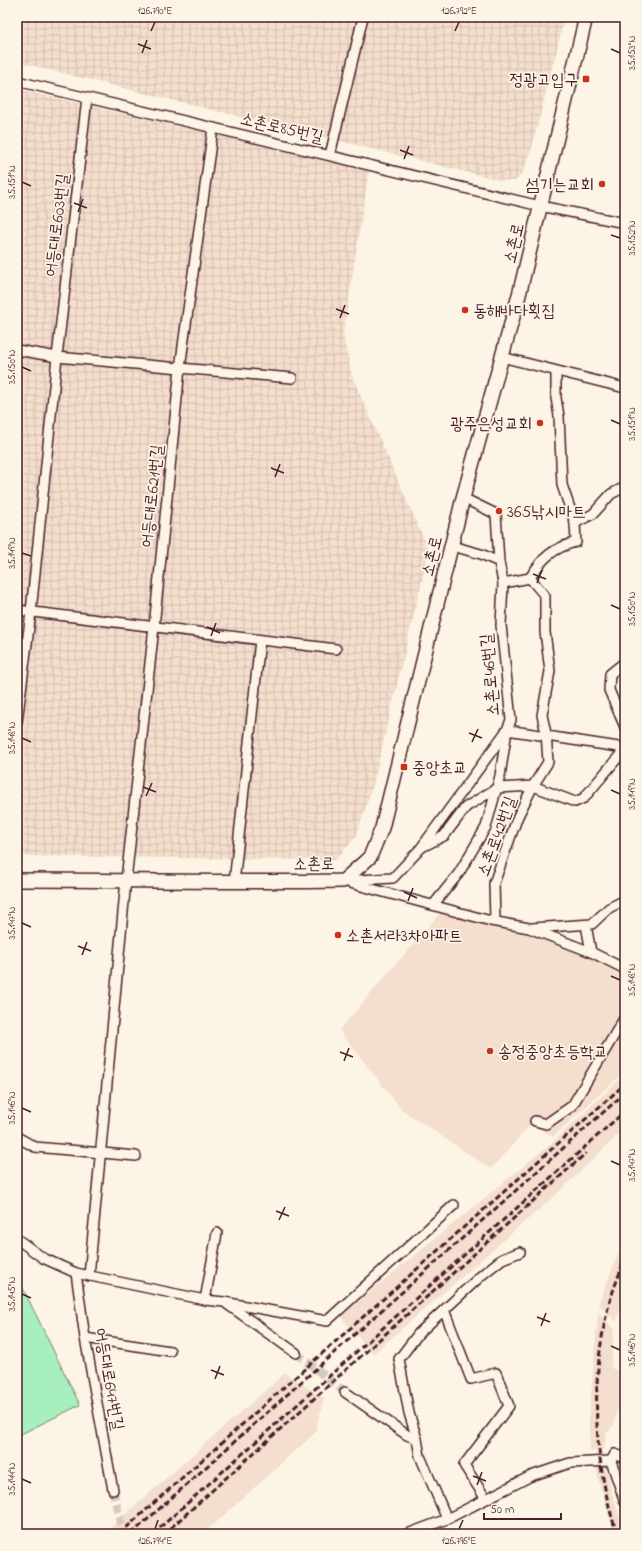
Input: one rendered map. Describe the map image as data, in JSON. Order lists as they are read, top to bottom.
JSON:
{
  "streets": {
    "street": [
      "소촌로85번길",
      "어등대로603번길",
      "소촌로",
      "어등대로621번길",
      "소촌로46번길",
      "소촌로42번길",
      "어등대로647번길"
    ]
  },
  "crossings": [
    ["소촌로85번길", "어등대로603번길"],
    ["소촌로85번길", "소촌로"],
    ["소촌로", "소촌로46번길"],
    ["소촌로46번길", "소촌로42번길"]
  ],
  "places": {
    "transit": ["정광고입구", "중앙초교"],
    "other": [
      "섬기는교회",
      "동해바다횟집",
      "광주은성교회",
      "365낚시마트",
      "소촌서라3차아파트",
      "송정중앙초등학교"
    ]
  },
  "scale_bar": "50 m",
  "coordinates": [
    "126.790°E",
    "126.792°E",
    "35.153°N",
    "35.151°N",
    "35.152°N",
    "35.150°N",
    "35.149°N",
    "35.148°N",
    "35.147°N",
    "35.146°N",
    "35.145°N",
    "35.144°N",
    "126.794°E",
    "126.796°E"
  ]
}
